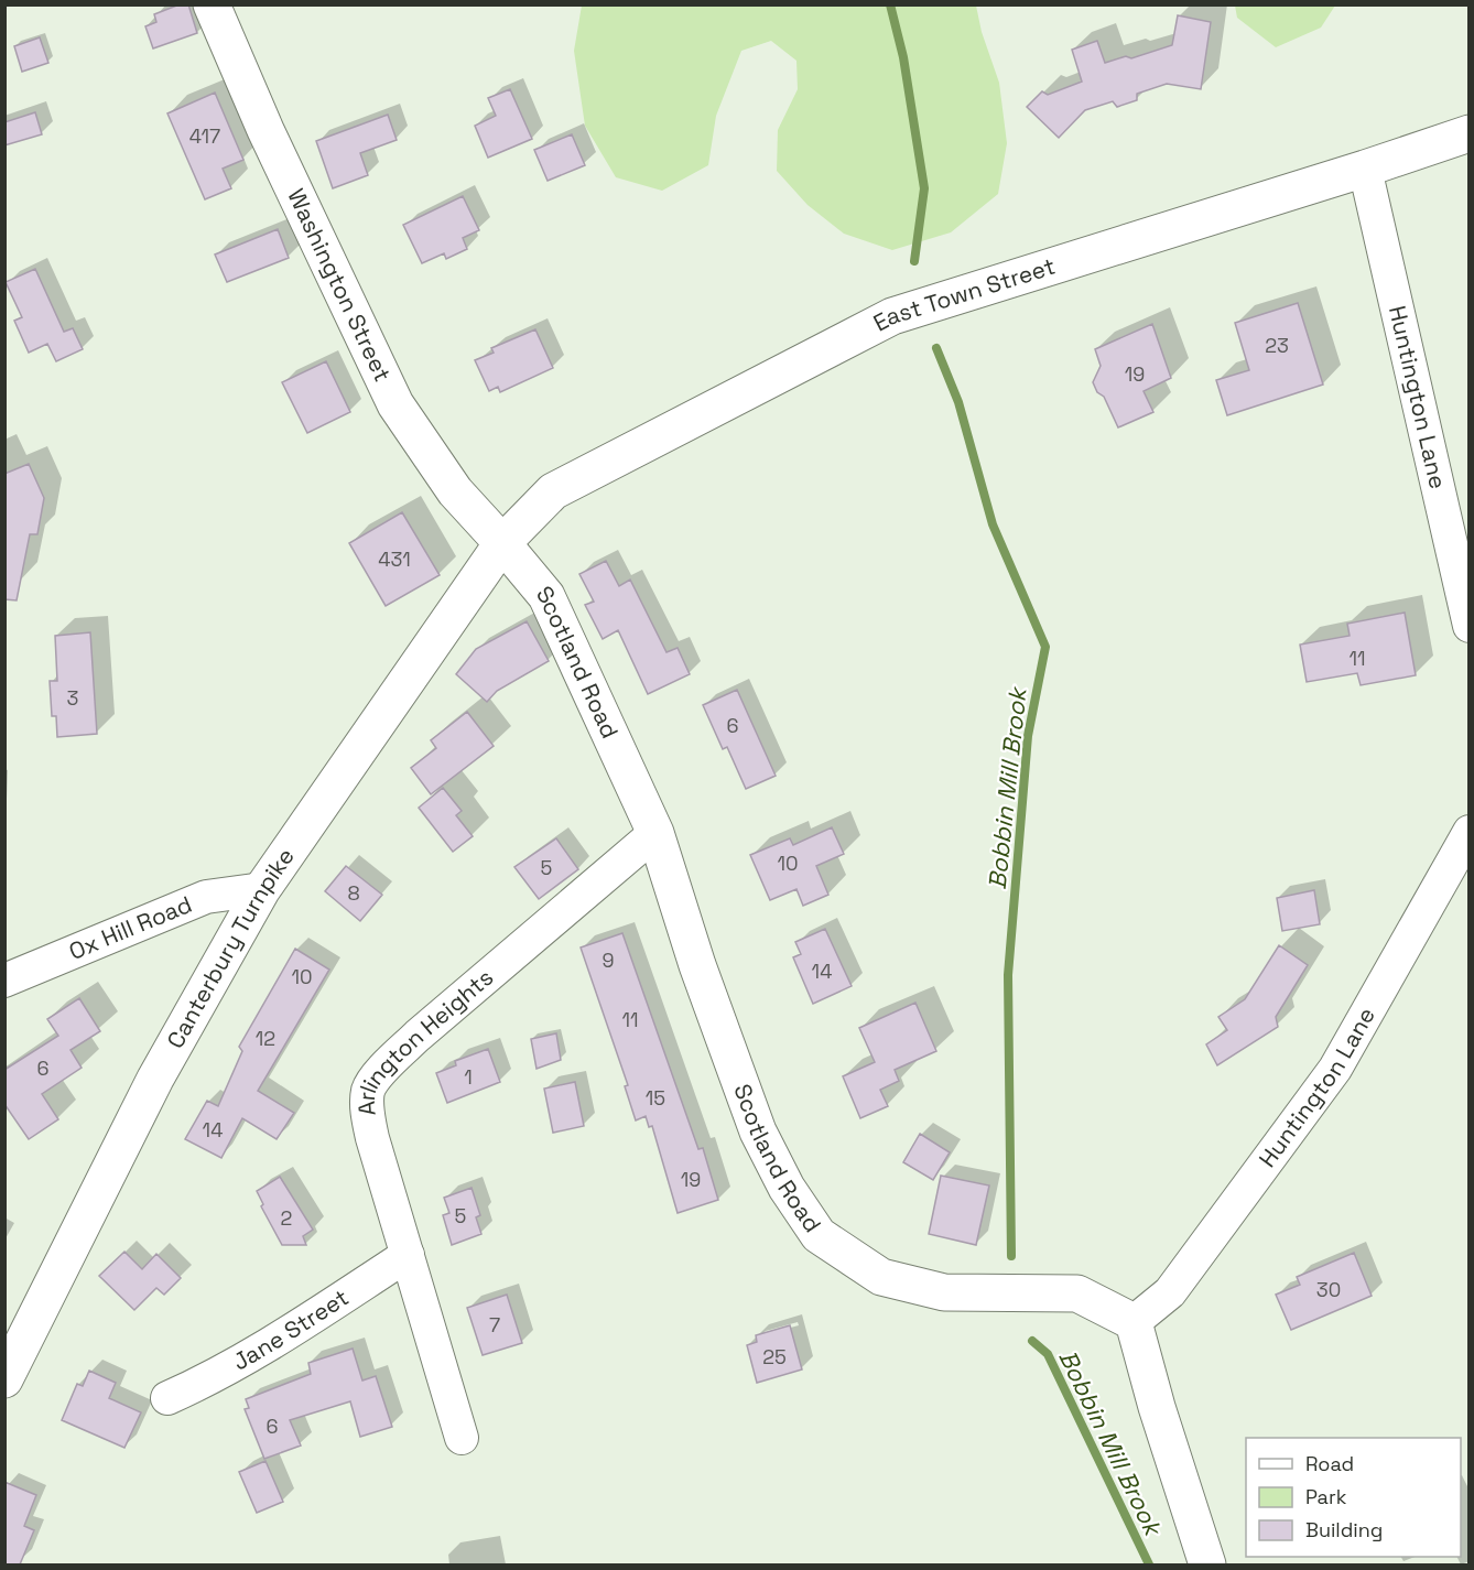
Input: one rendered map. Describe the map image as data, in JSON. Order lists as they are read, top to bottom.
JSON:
{
  "streets": {
    "street": [
      "Washington Street",
      "East Town Street",
      "Huntington Lane",
      "Scotland Road",
      "Ox Hill Road",
      "Canterbury Turnpike",
      "Arlington Heights",
      "Jane Street"
    ]
  },
  "crossings": [
    ["Washington Street", "East Town Street"],
    ["Washington Street", "Scotland Road"],
    ["Washington Street", "Canterbury Turnpike"],
    ["East Town Street", "Huntington Lane"],
    ["East Town Street", "Scotland Road"],
    ["East Town Street", "Canterbury Turnpike"],
    ["Huntington Lane", "Scotland Road"],
    ["Scotland Road", "Canterbury Turnpike"],
    ["Scotland Road", "Arlington Heights"],
    ["Ox Hill Road", "Canterbury Turnpike"],
    ["Arlington Heights", "Jane Street"]
  ],
  "water": ["Bobbin Mill Brook"],
  "house_numbers": [
    "417",
    "23",
    "19",
    "431",
    "11",
    "3",
    "6",
    "10",
    "5",
    "8",
    "9",
    "14",
    "10",
    "11",
    "12",
    "6",
    "1",
    "15",
    "14",
    "19",
    "5",
    "2",
    "30",
    "7",
    "25",
    "6"
  ],
  "legend": ["Road", "Park", "Building"]
}
